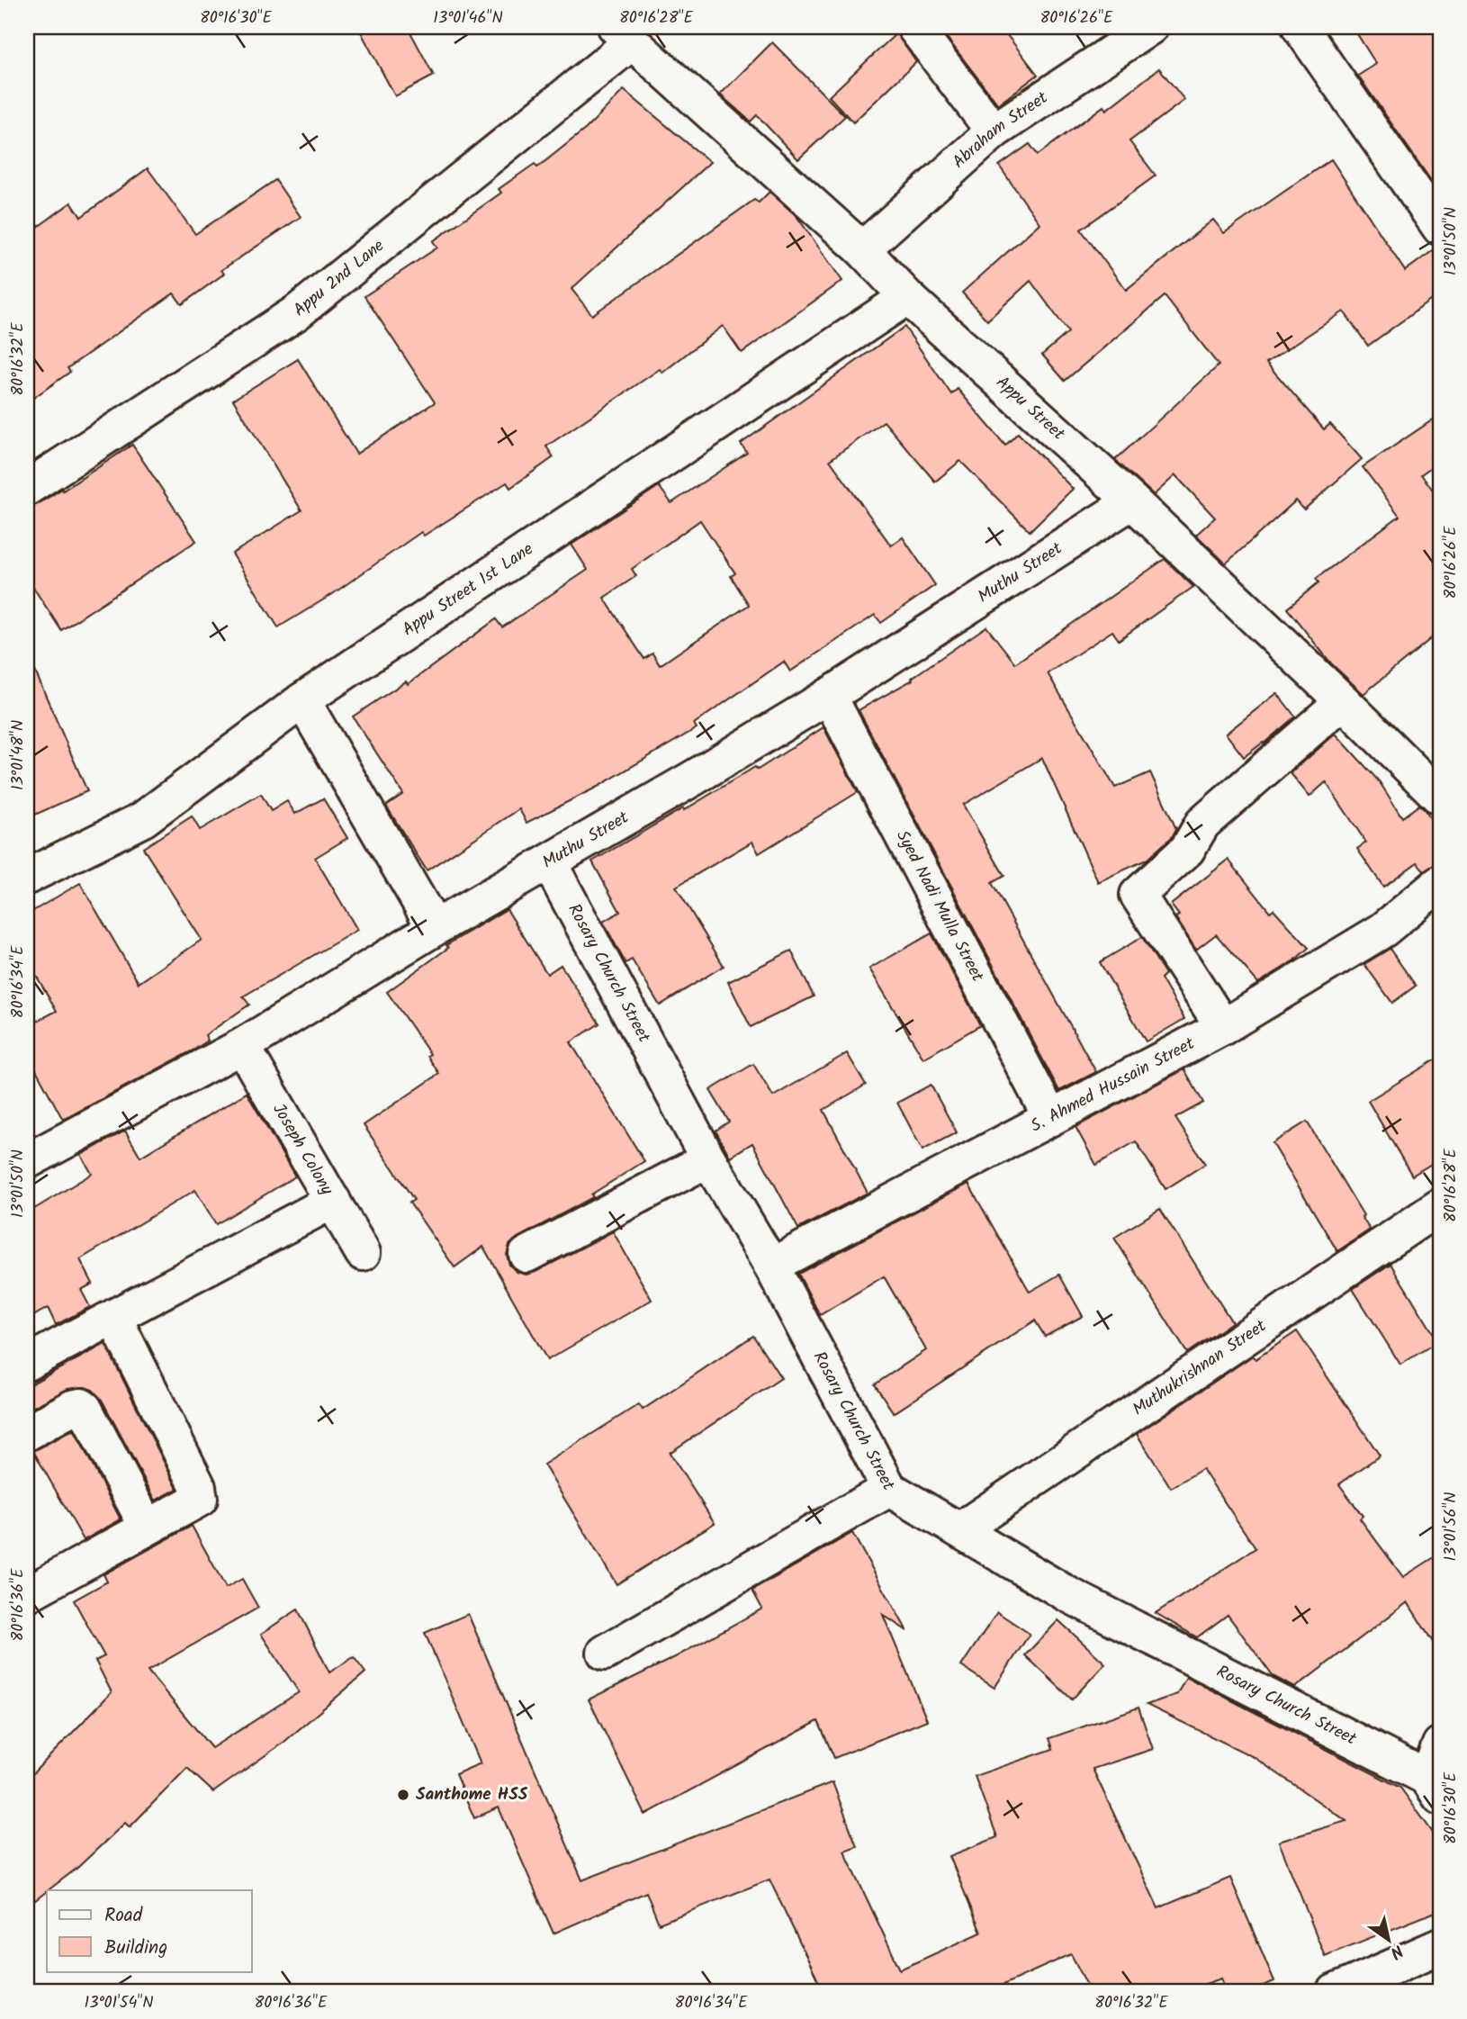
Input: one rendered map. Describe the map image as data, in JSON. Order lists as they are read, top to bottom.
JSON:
{
  "streets": {
    "street": [
      "Abraham Street",
      "Appu 2nd Lane",
      "Appu Street",
      "Muthu Street",
      "Appu Street 1st Lane",
      "Syed Nadi Mulla Street",
      "Rosary Church Street",
      "S. Ahmed Hussain Street",
      "Joseph Colony",
      "Muthukrishnan Street"
    ]
  },
  "crossings": [
    ["Abraham Street", "Appu Street"],
    ["Appu 2nd Lane", "Appu Street"],
    ["Appu Street", "Muthu Street"],
    ["Appu Street", "Appu Street 1st Lane"],
    ["Muthu Street", "Syed Nadi Mulla Street"],
    ["Muthu Street", "Rosary Church Street"],
    ["Muthu Street", "Joseph Colony"],
    ["Syed Nadi Mulla Street", "S. Ahmed Hussain Street"],
    ["Rosary Church Street", "S. Ahmed Hussain Street"],
    ["Rosary Church Street", "Muthukrishnan Street"]
  ],
  "places": ["Santhome HSS"],
  "legend": ["Road", "Building"],
  "north": "bottom right",
  "coordinates": [
    "80°16'30\"E",
    "13°01'46\"N",
    "80°16'28\"E",
    "80°16'26\"E",
    "13°01'50\"N",
    "80°16'32\"E",
    "13°01'48\"N",
    "80°16'34\"E",
    "13°01'56\"N",
    "80°16'36\"E",
    "13°01'54\"N"
  ]
}
